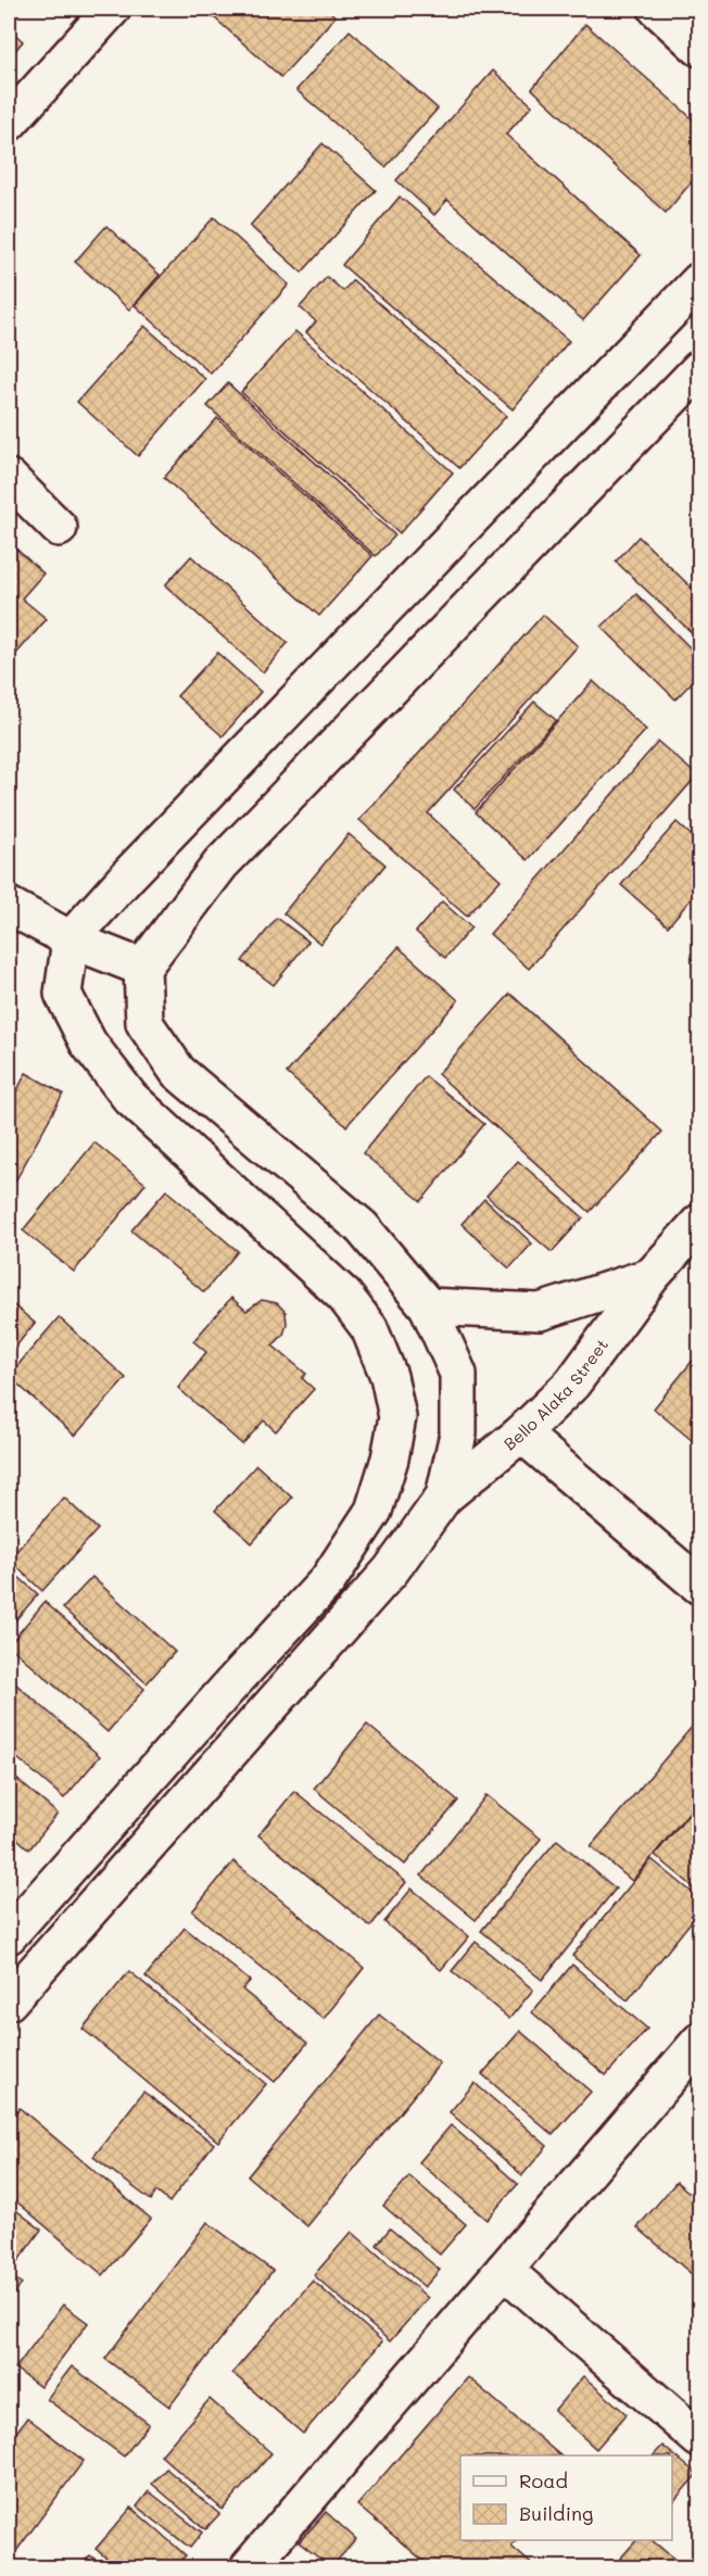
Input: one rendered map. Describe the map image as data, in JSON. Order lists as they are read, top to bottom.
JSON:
{
  "streets": {
    "street": ["Bello Alaka Street"]
  },
  "legend": ["Road", "Building"]
}
